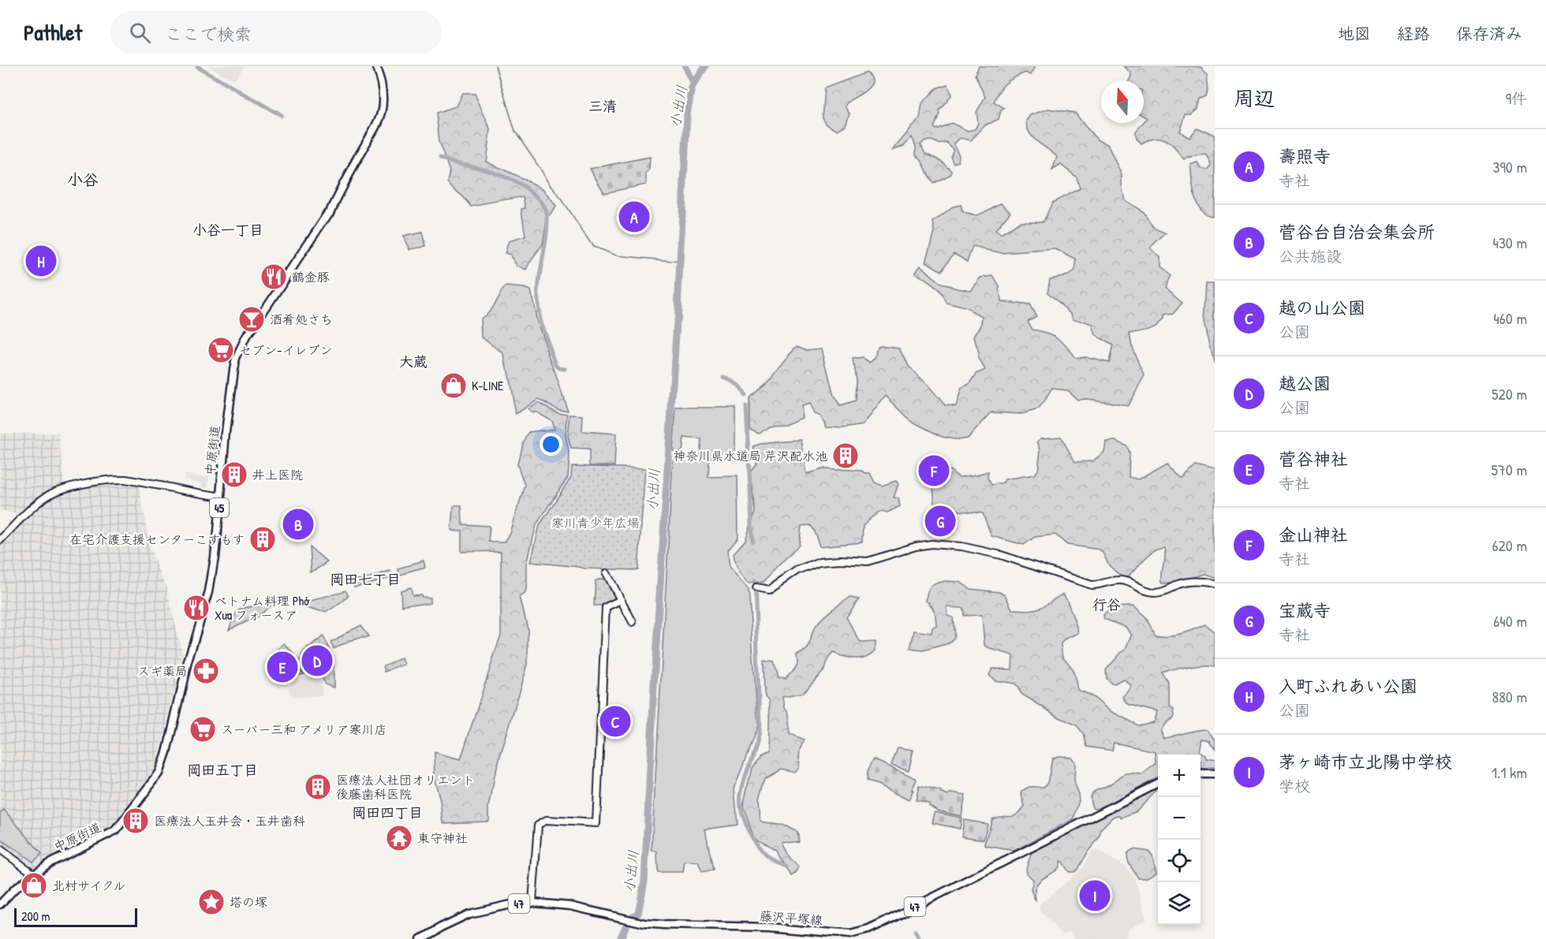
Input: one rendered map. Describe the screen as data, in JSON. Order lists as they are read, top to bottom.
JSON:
{
  "streets": {
    "main road": [
      "中原街道",
      "45",
      "47",
      "藤沢平塚線"
    ]
  },
  "districts": [
    "三清",
    "小谷",
    "小谷一丁目",
    "大蔵",
    "岡田七丁目",
    "行谷",
    "岡田五丁目",
    "岡田四丁目"
  ],
  "water": ["小出川"],
  "parks": ["寒川青少年広場"],
  "places": {
    "restaurant": ["鶴金豚", "ベトナム料理 Phở Xưa フォースア"],
    "bar": ["酒肴処さち"],
    "supermarket": ["セブン-イレブン", "スーパー三和 アメリア寒川店"],
    "shop": ["K-LINE", "北村サイクル"],
    "building": [
      "神奈川県水道局 芹沢配水池",
      "井上医院",
      "在宅介護支援センターこすもす",
      "医療法人社団オリエント 後藤歯科医院",
      "医療法人玉井会・玉井歯科"
    ],
    "pharmacy": ["スギ薬局"],
    "temple": ["東守神社"],
    "place": ["塔の塚"]
  },
  "scale_bar": "200 m",
  "north": "top",
  "page": {
    "header": "Pathlet",
    "search": "ここで検索",
    "nav": ["地図", "経路", "保存済み"],
    "heading": ["周辺", "9件"],
    "list": [
      {
        "mark": "A",
        "name": "壽照寺",
        "note": "寺社",
        "value": "390 m"
      },
      {
        "mark": "B",
        "name": "菅谷台自治会集会所",
        "note": "公共施設",
        "value": "430 m"
      },
      {
        "mark": "C",
        "name": "越の山公園",
        "note": "公園",
        "value": "460 m"
      },
      {
        "mark": "D",
        "name": "越公園",
        "note": "公園",
        "value": "520 m"
      },
      {
        "mark": "E",
        "name": "菅谷神社",
        "note": "寺社",
        "value": "570 m"
      },
      {
        "mark": "F",
        "name": "金山神社",
        "note": "寺社",
        "value": "620 m"
      },
      {
        "mark": "G",
        "name": "宝蔵寺",
        "note": "寺社",
        "value": "640 m"
      },
      {
        "mark": "H",
        "name": "入町ふれあい公園",
        "note": "公園",
        "value": "880 m"
      },
      {
        "mark": "I",
        "name": "茅ヶ崎市立北陽中学校",
        "note": "学校",
        "value": "1.1 km"
      }
    ],
    "pins": [
      "A",
      "H",
      "F",
      "G",
      "B",
      "D",
      "E",
      "C",
      "I"
    ],
    "map_buttons": ["+", "−"],
    "scale": "200 m"
  }
}
